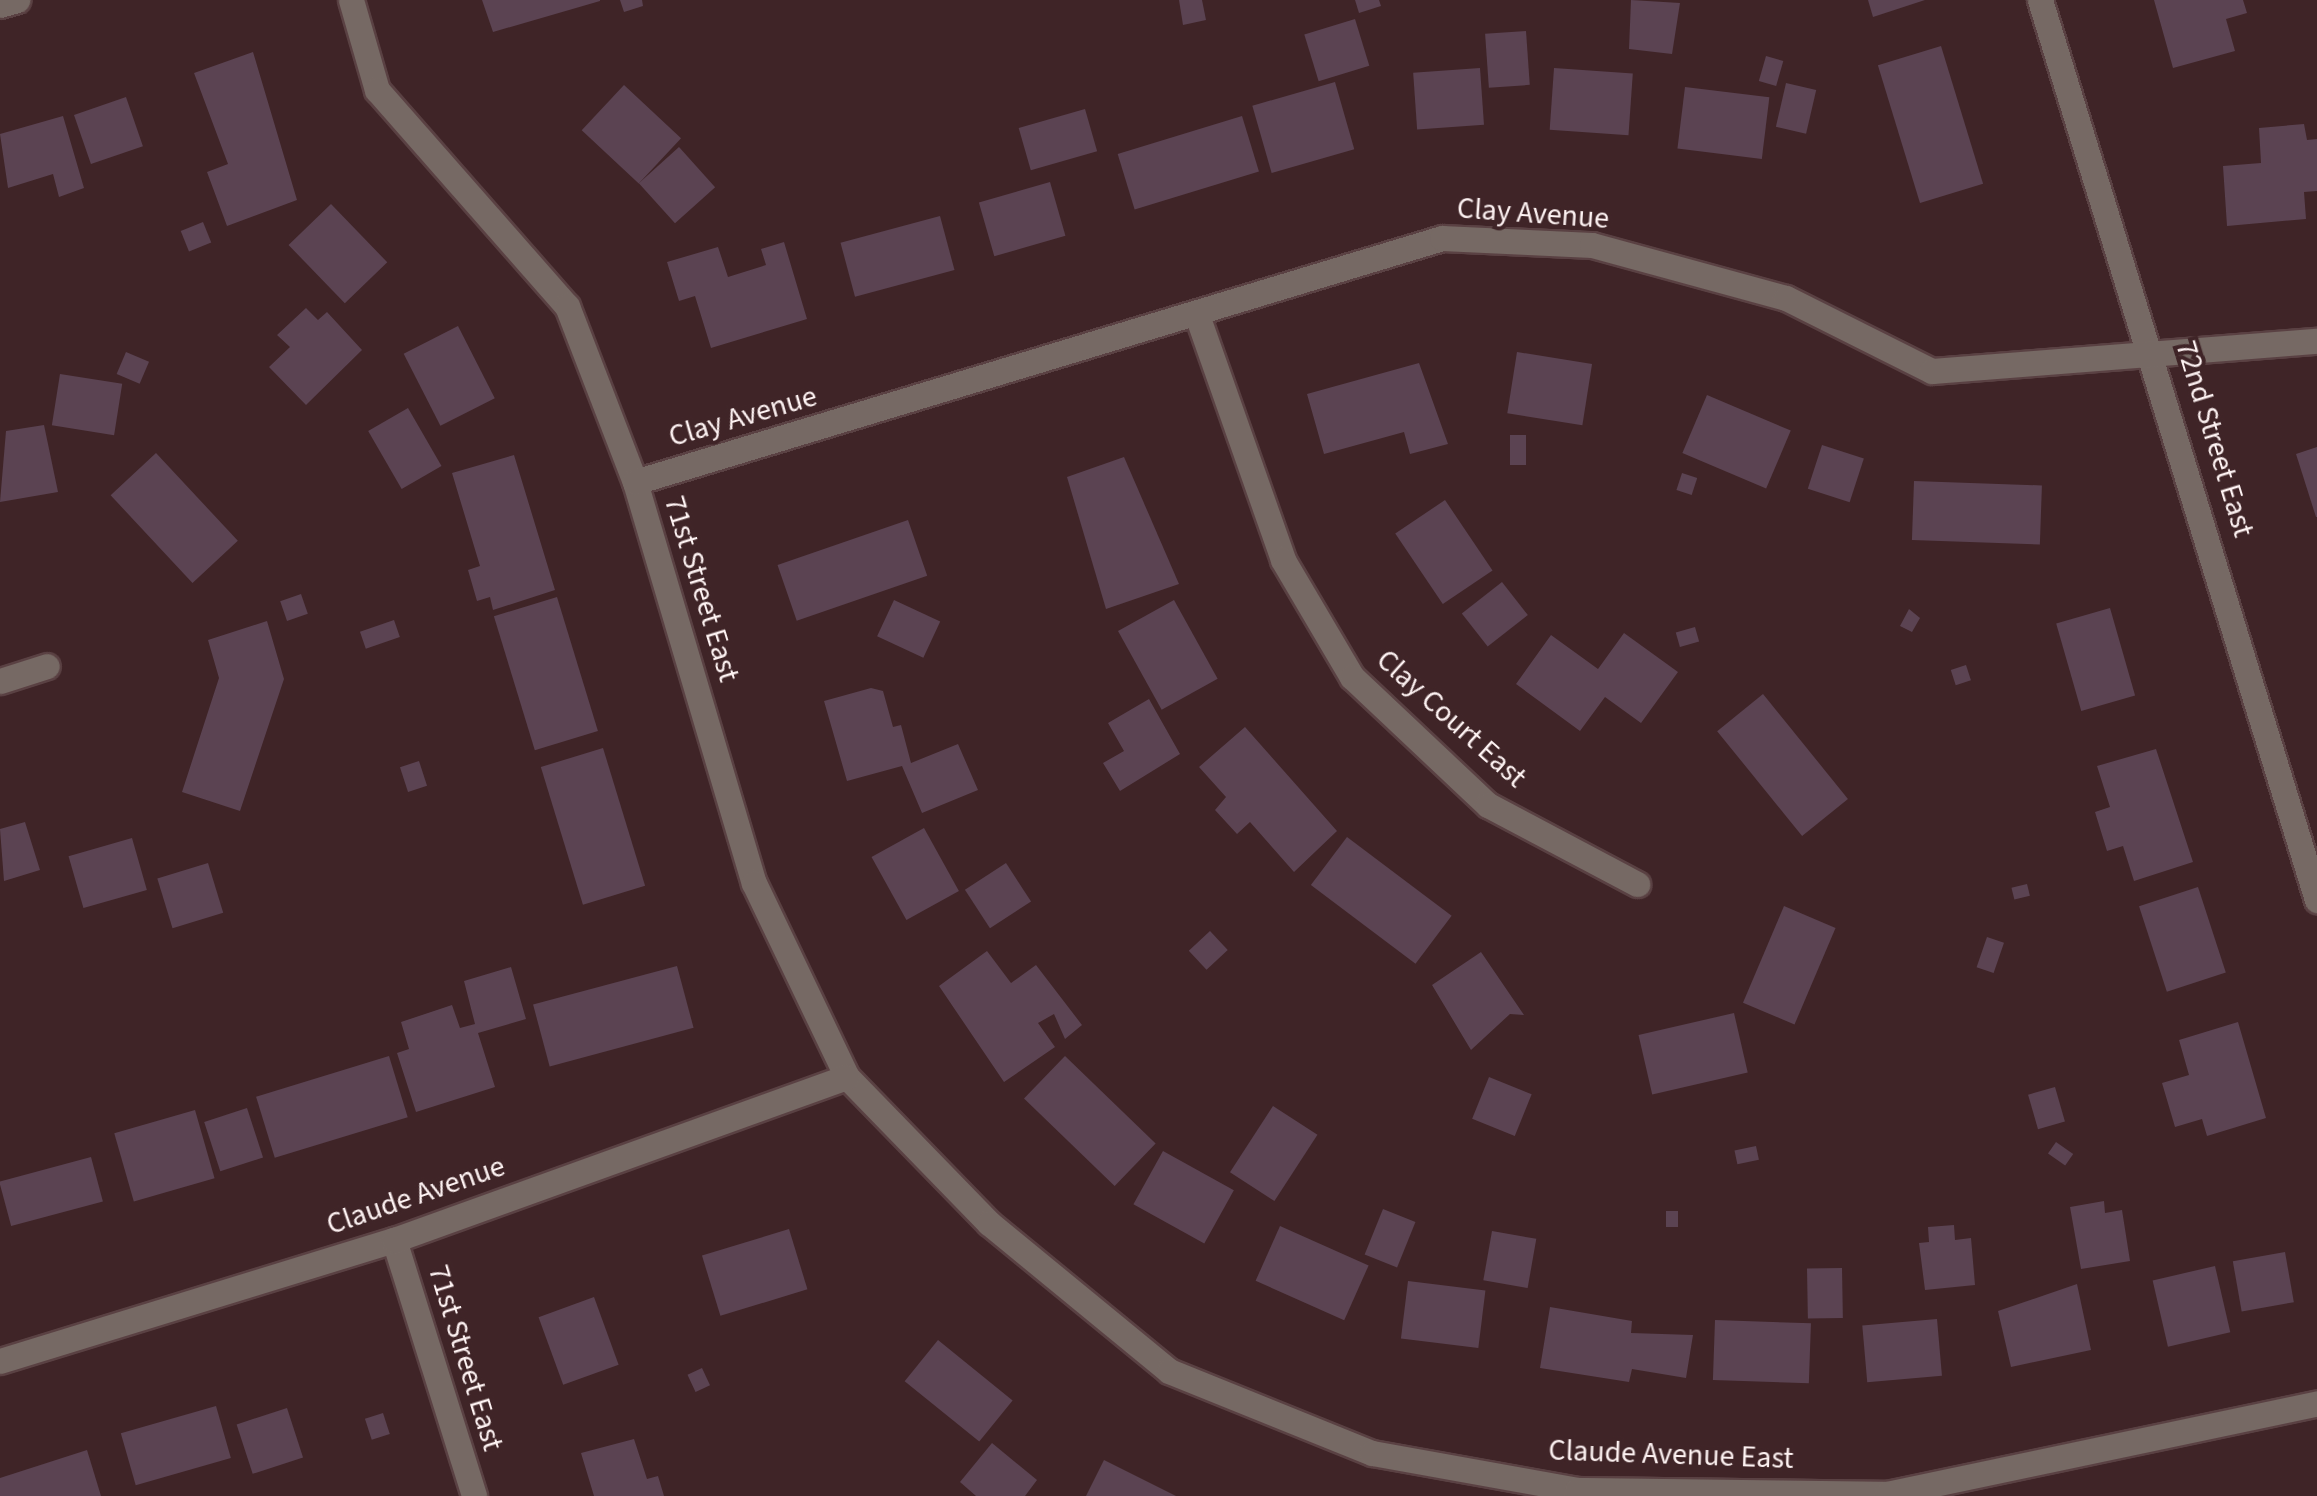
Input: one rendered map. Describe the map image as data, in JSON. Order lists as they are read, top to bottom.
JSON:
{
  "streets": {
    "street": [
      "Clay Avenue",
      "72nd Street East",
      "71st Street East",
      "Clay Court East",
      "Claude Avenue",
      "Claude Avenue East"
    ]
  },
  "crossings": [
    ["Clay Avenue", "72nd Street East"],
    ["Clay Avenue", "71st Street East"],
    ["Clay Avenue", "Clay Court East"],
    ["71st Street East", "Claude Avenue"],
    ["71st Street East", "Claude Avenue East"],
    ["Claude Avenue", "Claude Avenue East"]
  ]
}
